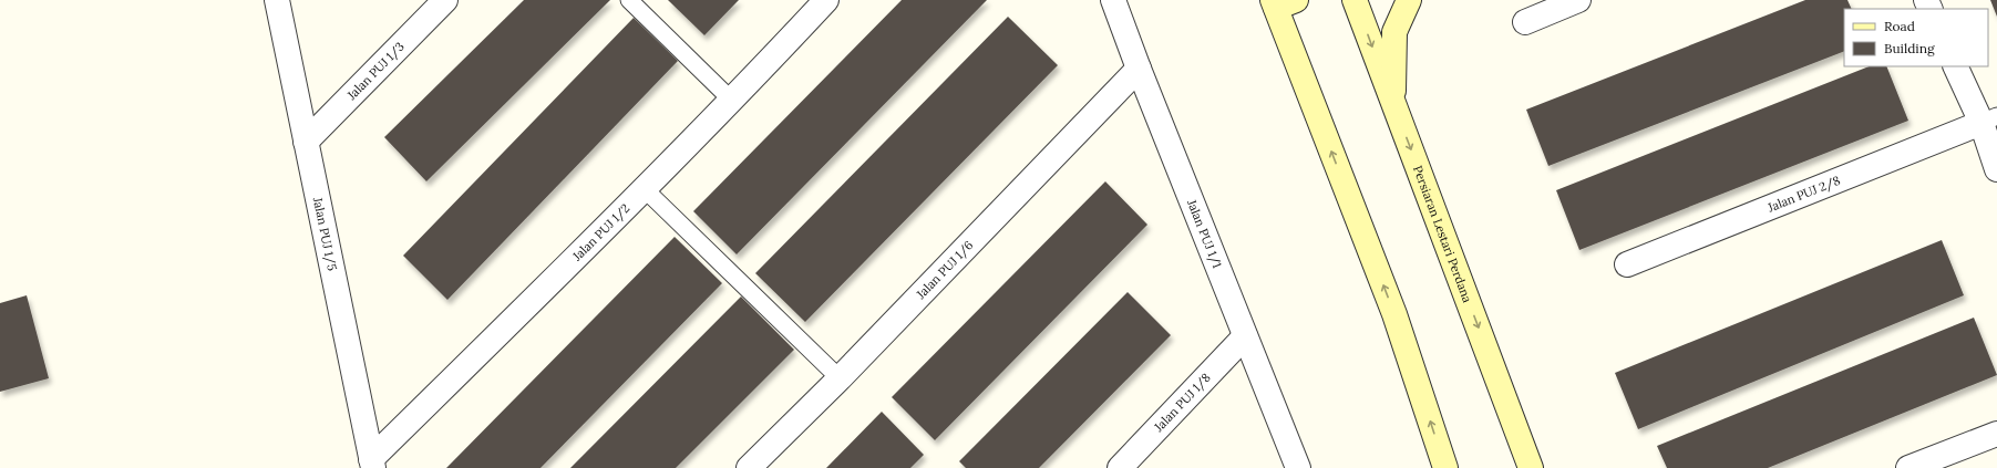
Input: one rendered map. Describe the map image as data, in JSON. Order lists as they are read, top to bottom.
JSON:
{
  "streets": {
    "main road": ["Persiaran Lestari Perdana"],
    "street": [
      "Jalan PUJ 1/3",
      "Jalan PUJ 2/8",
      "Jalan PUJ 1/2",
      "Jalan PUJ 1/5",
      "Jalan PUJ 1/1",
      "Jalan PUJ 1/6",
      "Jalan PUJ 1/8"
    ]
  },
  "crossings": [
    ["Jalan PUJ 1/3", "Jalan PUJ 1/5"],
    ["Jalan PUJ 1/2", "Jalan PUJ 1/5"],
    ["Jalan PUJ 1/1", "Jalan PUJ 1/6"],
    ["Jalan PUJ 1/1", "Jalan PUJ 1/8"]
  ],
  "legend": ["Road", "Building"]
}
